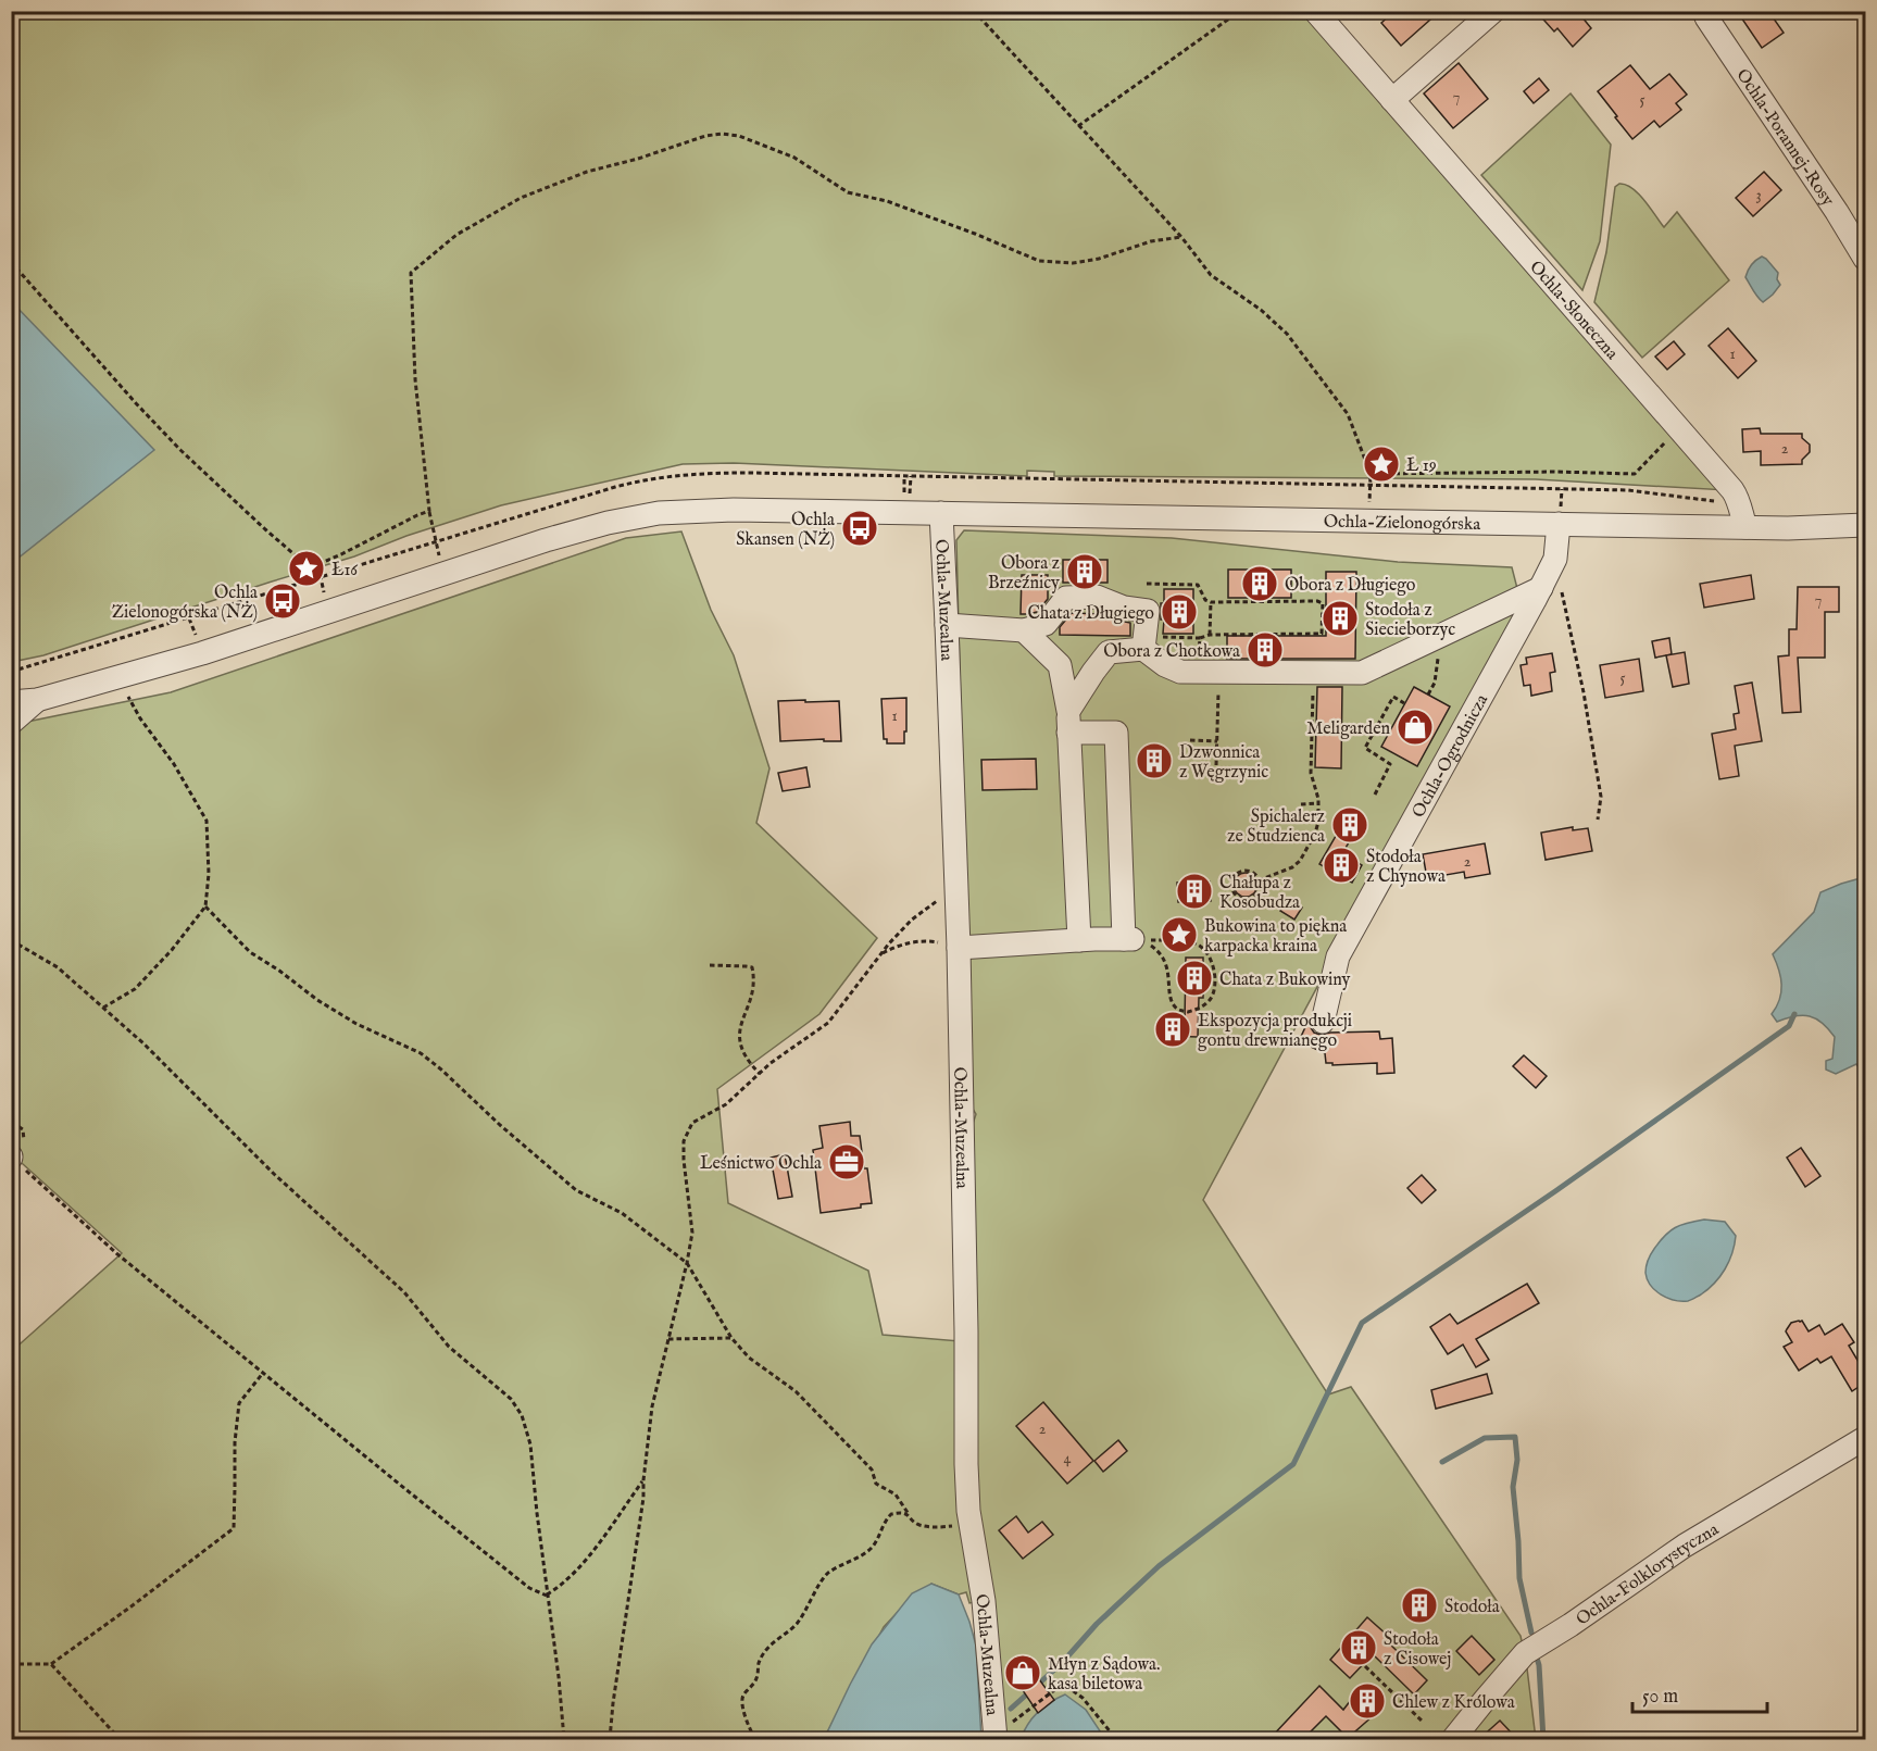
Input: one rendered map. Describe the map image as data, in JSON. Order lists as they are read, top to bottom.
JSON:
{
  "streets": {
    "street": [
      "Ochla-Porannej-Rosy",
      "Ochla-Słoneczna",
      "Ochla-Zielonogórska",
      "Ochla-Muzealna",
      "Ochla-Ogrodnicza",
      "Ochla-Folklorystyczna"
    ]
  },
  "crossings": [
    ["Ochla-Słoneczna", "Ochla-Zielonogórska"],
    ["Ochla-Zielonogórska", "Ochla-Muzealna"],
    ["Ochla-Zielonogórska", "Ochla-Ogrodnicza"]
  ],
  "places": {
    "place": ["Ł 19", "Ł16", "Bukowina to piękna karpacka kraina"],
    "bus stop": ["Ochla Skansen (NŻ)", "Ochla Zielonogórska (NŻ)"],
    "building": [
      "Obora z Brzeźnicy",
      "Obora z Długiego",
      "Chata z Długiego",
      "Stodoła z Siecieborzyc",
      "Obora z Chotkowa",
      "Dzwonnica z Węgrzynic",
      "Spichalerz ze Studzienca",
      "Stodoła z Chynowa",
      "Chałupa z Kosobudza",
      "Chata z Bukowiny",
      "Ekspozycja produkcji gontu drewnianego",
      "Stodoła",
      "Stodoła z Cisowej",
      "Chlew z Królowa"
    ],
    "shop": ["Meligarden", "Młyn z Sądowa. kasa biletowa"],
    "office": ["Leśnictwo Ochla"]
  },
  "house_numbers": [
    "7",
    "5",
    "3",
    "1",
    "2",
    "7",
    "5",
    "1",
    "2",
    "2",
    "4"
  ],
  "scale_bar": "50 m"
}
